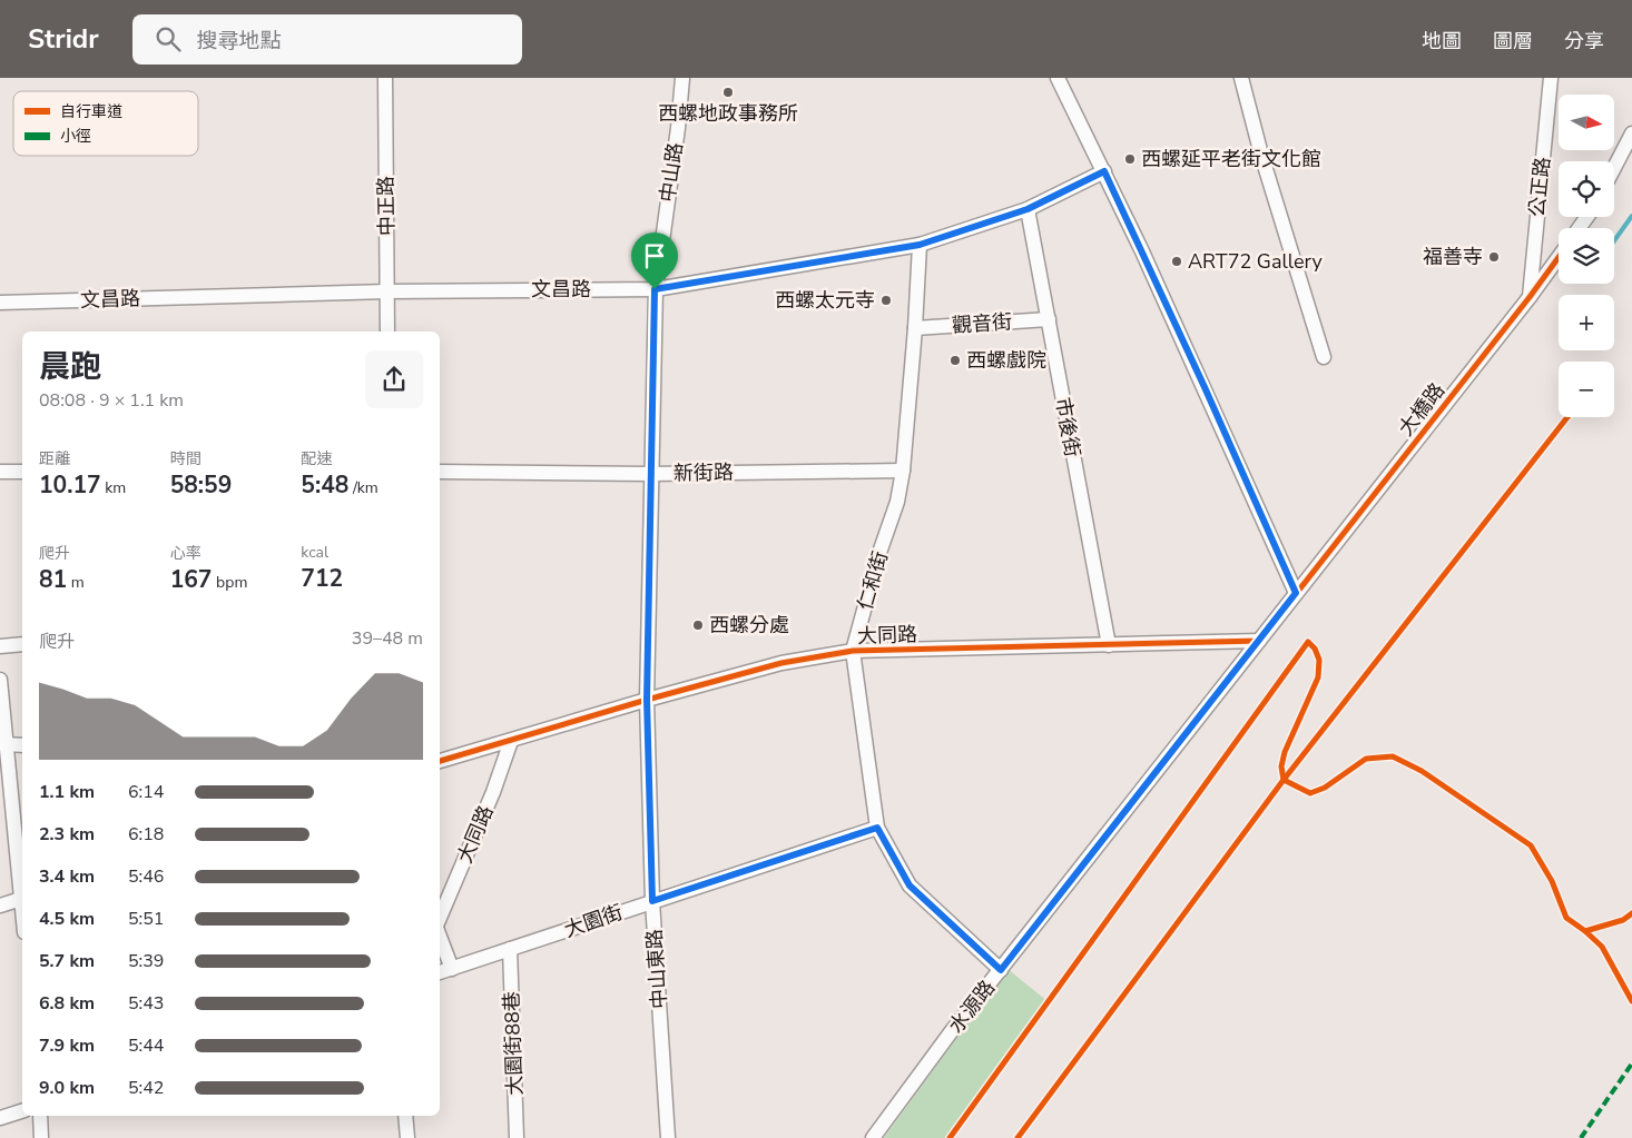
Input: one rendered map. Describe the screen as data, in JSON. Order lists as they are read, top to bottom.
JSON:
{
  "streets": {
    "street": [
      "中山路",
      "公正路",
      "中正路",
      "文昌路",
      "觀音街",
      "大橋路",
      "市後街",
      "新街路",
      "仁和街",
      "大同路",
      "大園街",
      "中山東路",
      "水源路",
      "大園街88巷"
    ]
  },
  "crossings": [
    ["中山路", "文昌路"],
    ["中山路", "新街路"],
    ["中山路", "大同路"],
    ["中山路", "中山東路"],
    ["公正路", "大橋路"],
    ["中正路", "文昌路"],
    ["文昌路", "市後街"],
    ["文昌路", "仁和街"],
    ["觀音街", "市後街"],
    ["觀音街", "仁和街"],
    ["市後街", "大同路"],
    ["新街路", "仁和街"],
    ["仁和街", "大同路"],
    ["仁和街", "大園街"],
    ["仁和街", "水源路"],
    ["大同路", "大園街"],
    ["大同路", "中山東路"],
    ["大同路", "水源路"],
    ["大園街", "中山東路"],
    ["大園街", "大園街88巷"]
  ],
  "places": [
    "西螺地政事務所",
    "西螺延平老街文化館",
    "福善寺",
    "ART72 Gallery",
    "西螺太元寺",
    "西螺戲院",
    "西螺分處"
  ],
  "legend": ["自行車道", "小徑"],
  "north": "right",
  "page": {
    "header": "Stridr",
    "search": "搜尋地點",
    "nav": ["地圖", "圖層", "分享"],
    "map_buttons": ["+", "−"],
    "heading": ["晨跑", "08:08 · 9 × 1.1 km"],
    "stats": [
      ["距離", "10.17 km"],
      ["時間", "58:59"],
      ["配速", "5:48 /km"],
      ["爬升", "81 m"],
      ["心率", "167 bpm"],
      ["kcal", "712"]
    ],
    "chart": ["爬升", "39–48 m"],
    "list": [
      {
        "name": "1.1 km",
        "note": "6:14"
      },
      {
        "name": "2.3 km",
        "note": "6:18"
      },
      {
        "name": "3.4 km",
        "note": "5:46"
      },
      {
        "name": "4.5 km",
        "note": "5:51"
      },
      {
        "name": "5.7 km",
        "note": "5:39"
      },
      {
        "name": "6.8 km",
        "note": "5:43"
      },
      {
        "name": "7.9 km",
        "note": "5:44"
      },
      {
        "name": "9.0 km",
        "note": "5:42"
      }
    ]
  }
}
